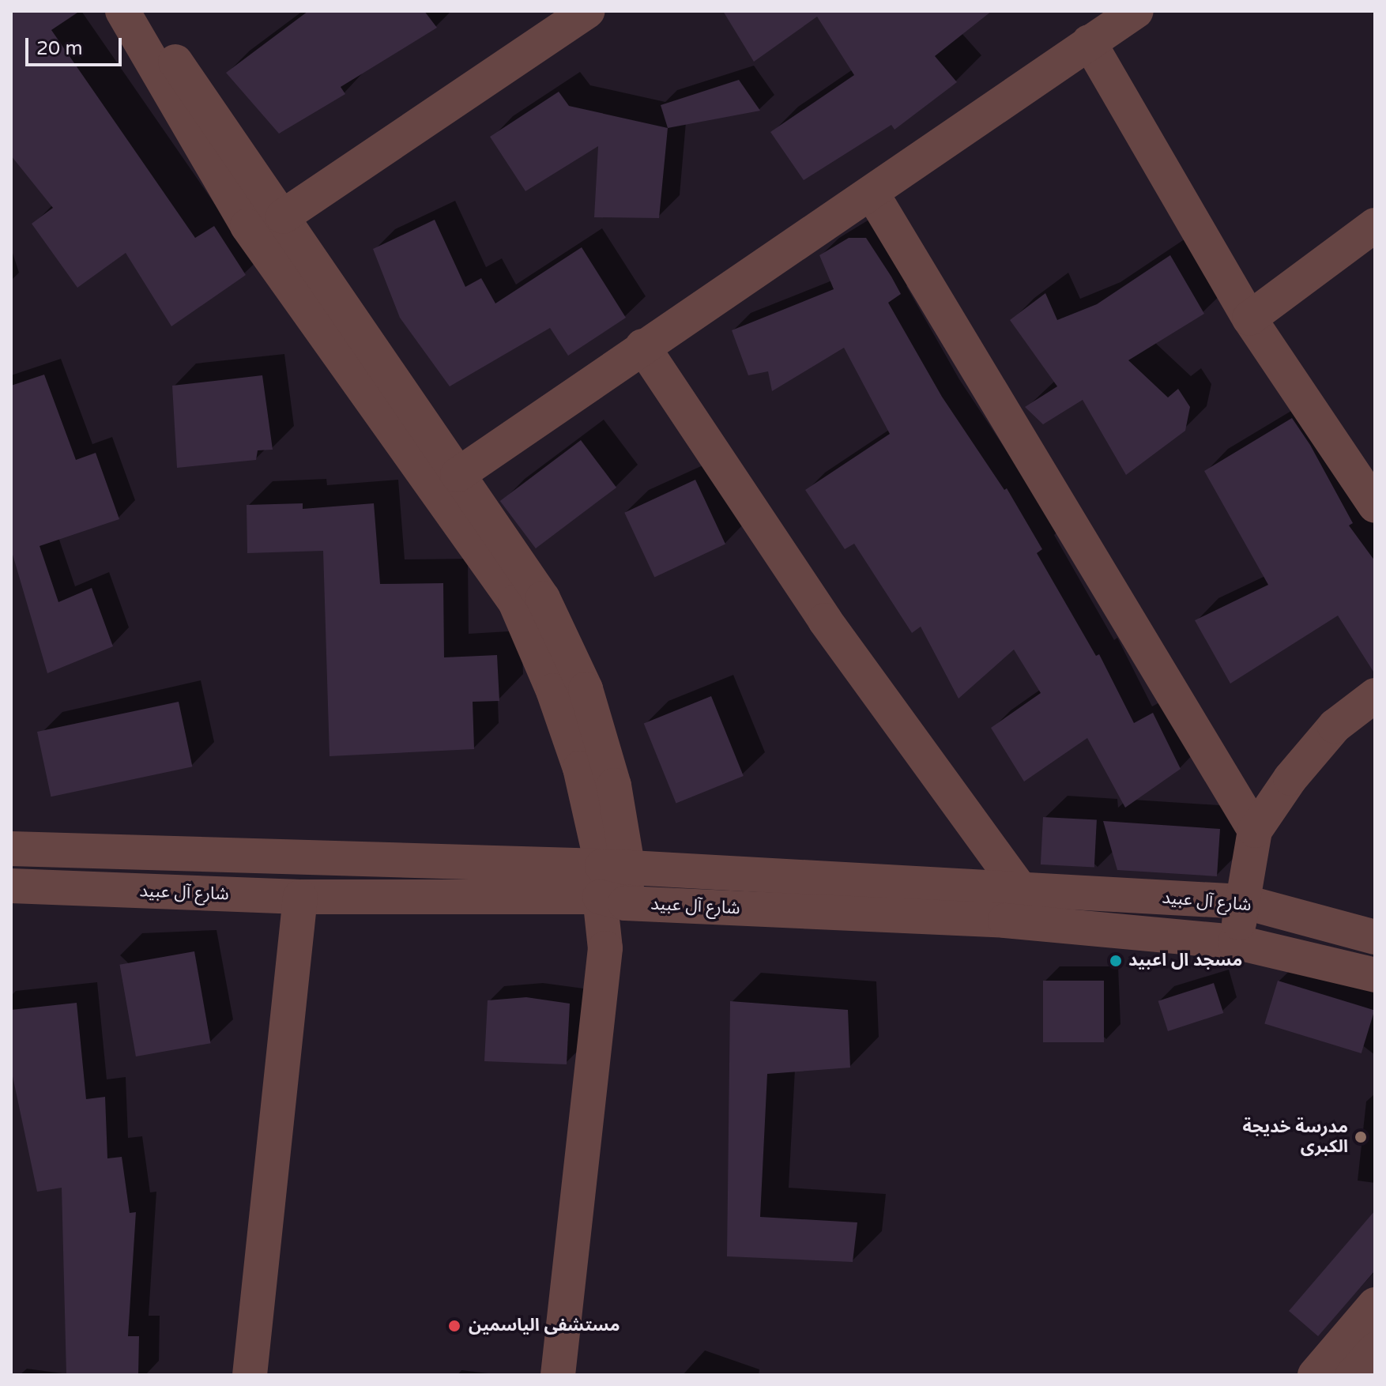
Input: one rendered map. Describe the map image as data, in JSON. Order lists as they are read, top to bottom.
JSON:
{
  "streets": {
    "street": ["شارع آل عبيد"]
  },
  "places": ["مسجد ال اعبيد", "مدرسة خديجة الكبرى", "مستشفى الياسمين"],
  "scale_bar": "20 m"
}
